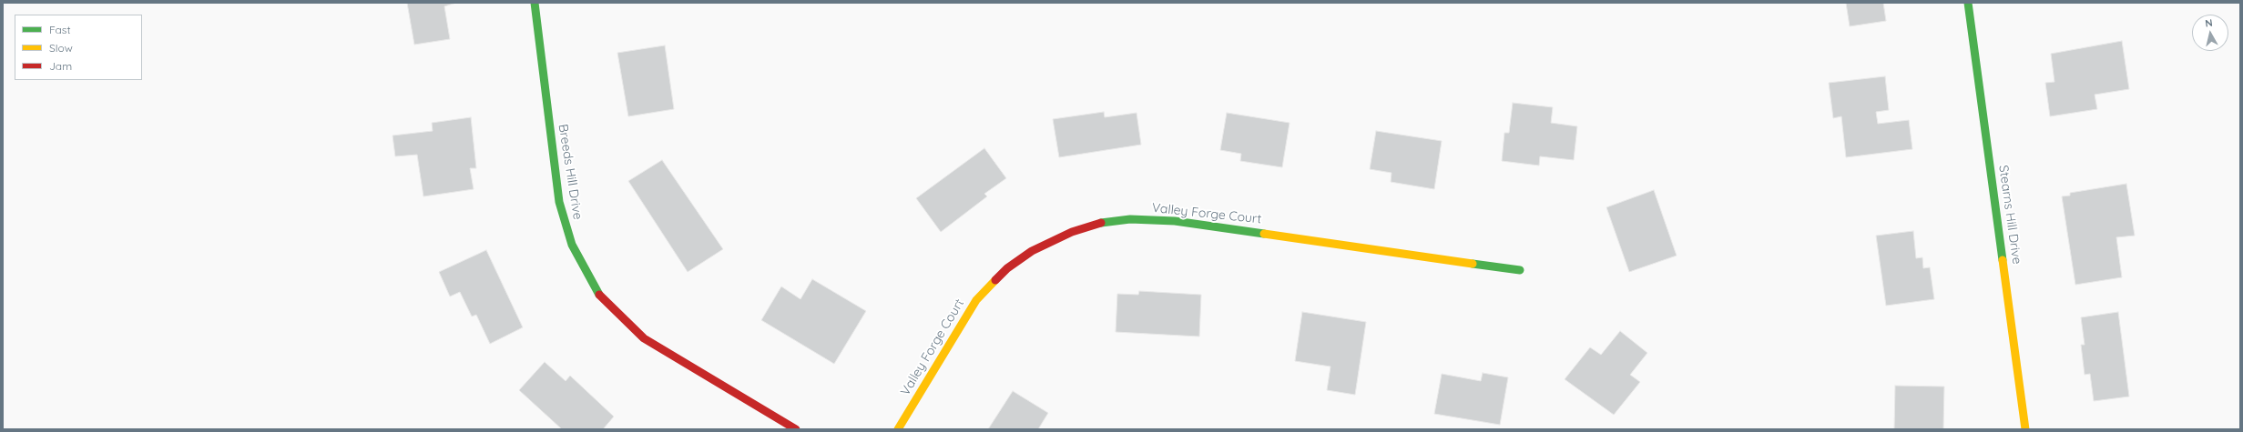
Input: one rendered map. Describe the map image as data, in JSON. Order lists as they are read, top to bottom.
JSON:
{
  "streets": {
    "street": ["Breeds Hill Drive", "Valley Forge Court", "Stearns Hill Drive"]
  },
  "legend": ["Fast", "Slow", "Jam"],
  "north": "top"
}
